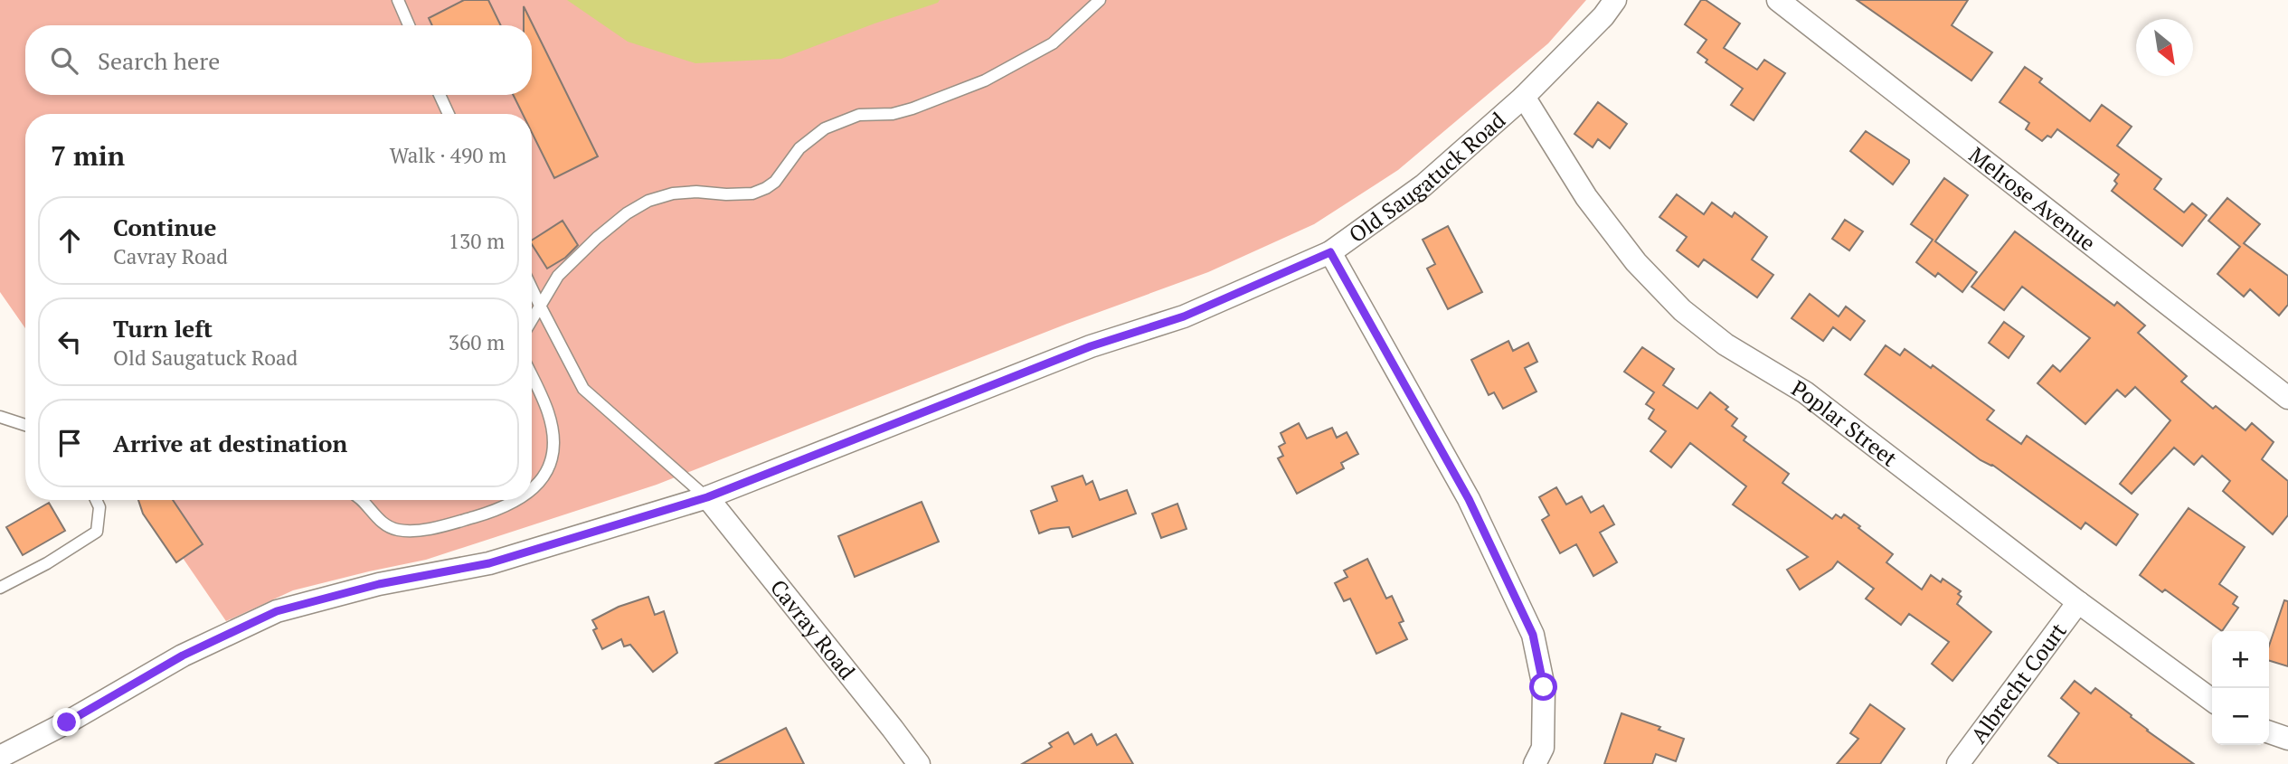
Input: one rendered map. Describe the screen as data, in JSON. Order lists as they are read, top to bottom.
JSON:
{
  "streets": {
    "street": [
      "Old Saugatuck Road",
      "Melrose Avenue",
      "Poplar Street",
      "Cavray Road",
      "Albrecht Court"
    ]
  },
  "crossings": [
    ["Old Saugatuck Road", "Poplar Street"],
    ["Old Saugatuck Road", "Cavray Road"],
    ["Poplar Street", "Albrecht Court"]
  ],
  "north": "bottom right",
  "page": {
    "search": "Search here",
    "heading": ["7 min", "Walk · 490 m"],
    "list": [
      ["Continue", "Cavray Road", "130 m"],
      ["Turn left", "Old Saugatuck Road", "360 m"],
      "Arrive at destination"
    ],
    "map_buttons": ["+", "−"]
  }
}
